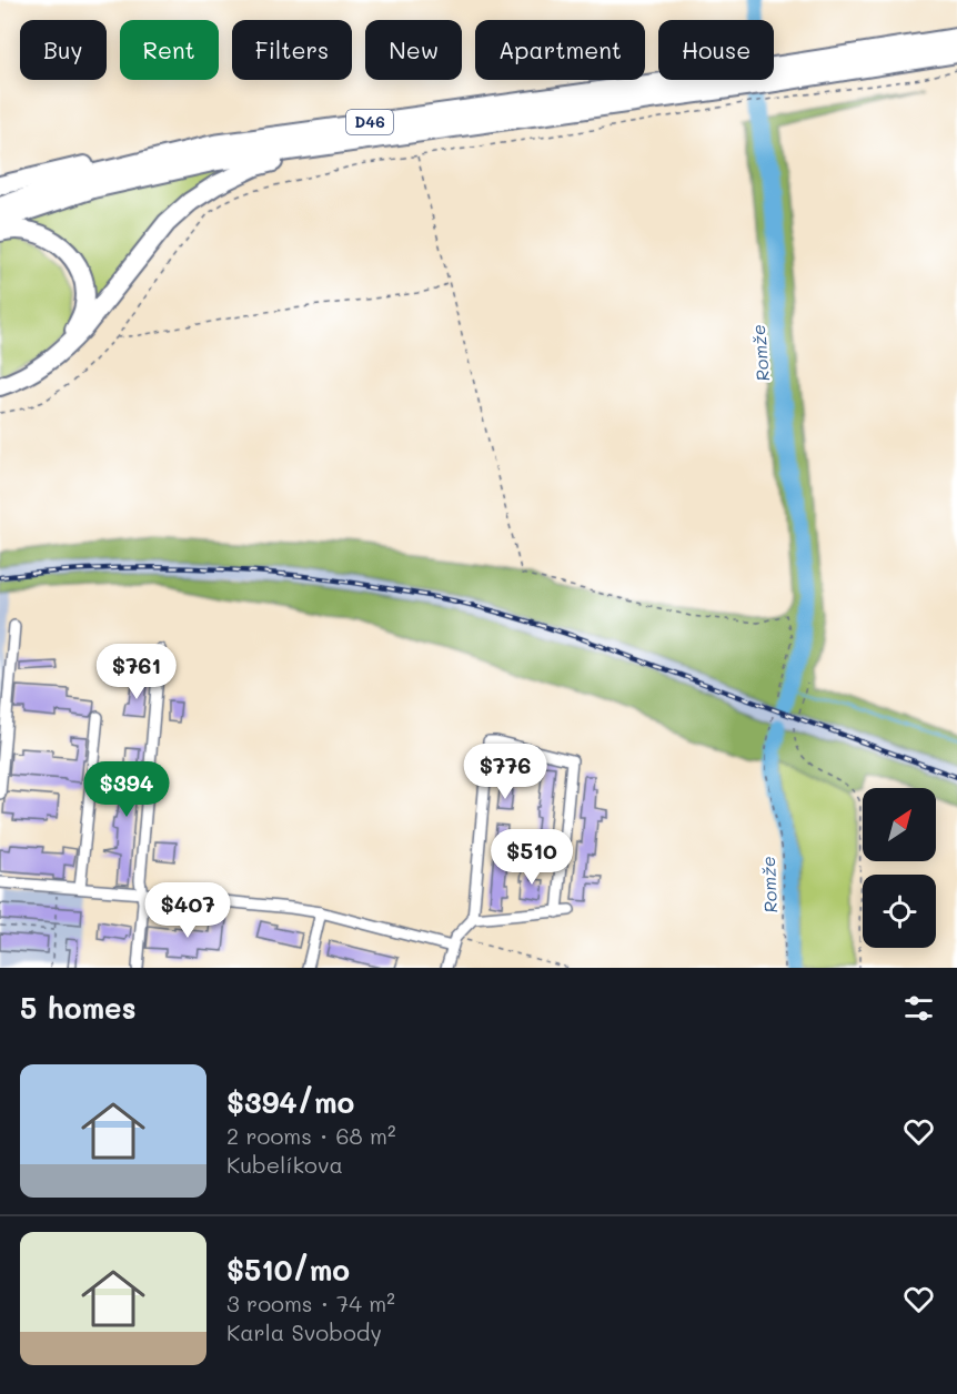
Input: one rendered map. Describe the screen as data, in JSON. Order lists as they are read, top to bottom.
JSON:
{
  "streets": {
    "highway": ["D46"]
  },
  "water": ["Romže"],
  "north": "top right",
  "page": {
    "chip": [
      "Buy",
      "Rent",
      "Filters",
      "New",
      "Apartment",
      "House"
    ],
    "price": [
      "$761",
      "$776",
      "$394",
      "$510",
      "$407"
    ],
    "heading": "5 homes",
    "list": [
      {
        "name": "$394/mo",
        "note": "2 rooms · 68 m² · Kubelíkova"
      },
      {
        "name": "$510/mo",
        "note": "3 rooms · 74 m² · Karla Svobody"
      }
    ]
  }
}
